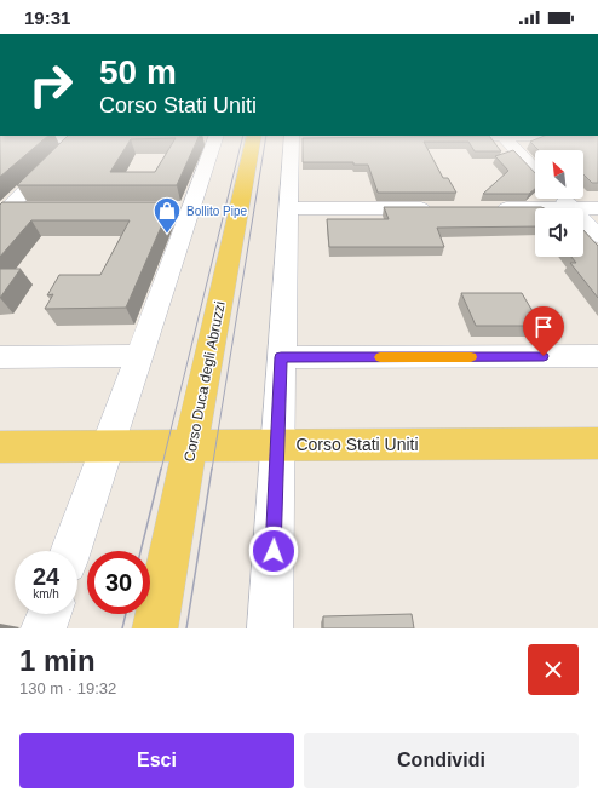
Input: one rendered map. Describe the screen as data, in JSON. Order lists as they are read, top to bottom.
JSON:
{
  "streets": {
    "main road": ["Corso Duca degli Abruzzi", "Corso Stati Uniti"]
  },
  "crossings": [
    ["Corso Duca degli Abruzzi", "Corso Stati Uniti"]
  ],
  "places": {
    "shop": ["Bollito Pipe"]
  },
  "north": "top left",
  "page": {
    "status": "19:31",
    "turn": ["50 m", "Corso Stati Uniti"],
    "speed": "24 km/h",
    "limit": "30",
    "heading": ["1 min", "130 m · 19:32"],
    "buttons": ["Esci", "Condividi"]
  }
}
